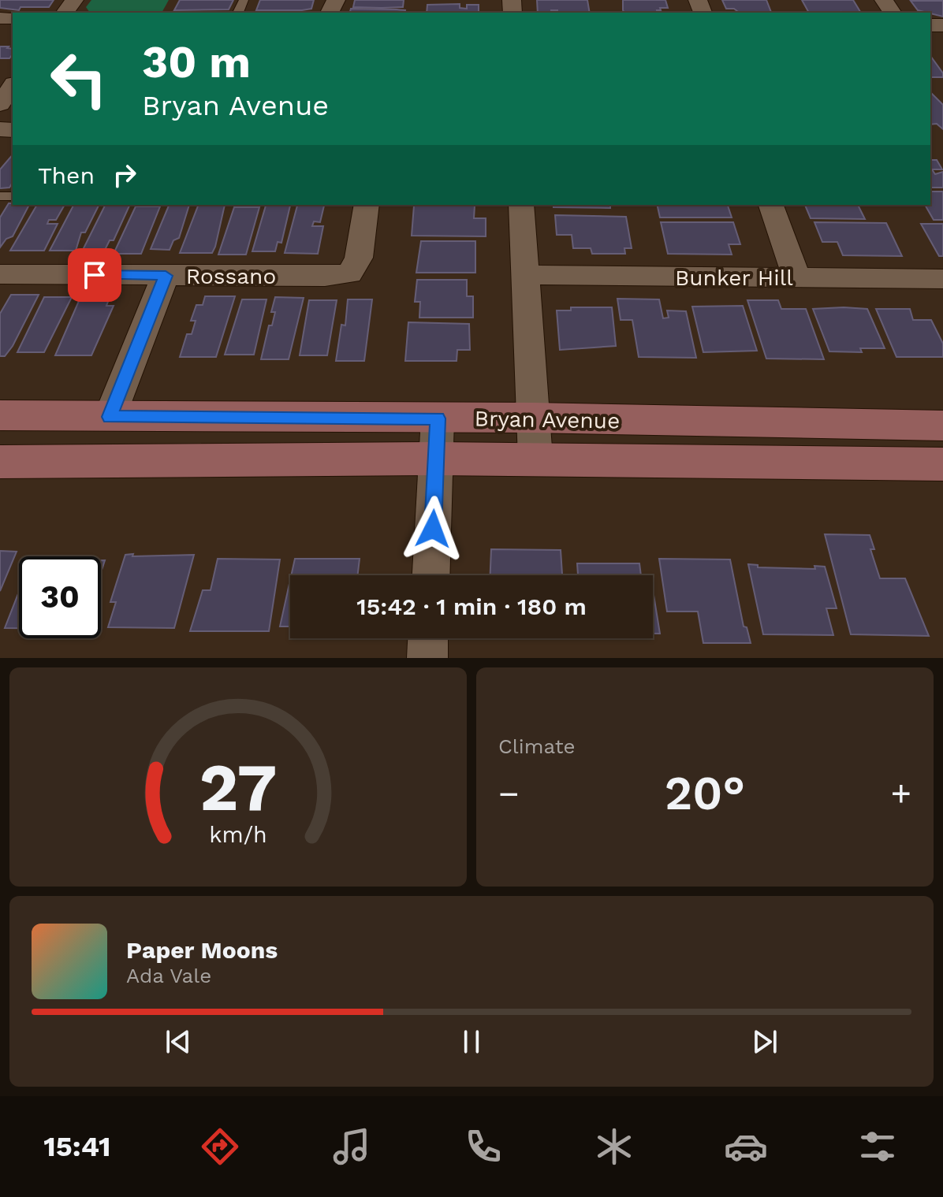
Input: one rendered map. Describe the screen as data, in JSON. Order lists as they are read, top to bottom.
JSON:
{
  "streets": {
    "main road": ["Bryan Avenue"],
    "street": ["Rossano", "Bunker Hill"]
  },
  "page": {
    "turn": ["30 m", "Bryan Avenue"],
    "then": "Then",
    "limit": "30",
    "trip": "15:42 · 1 min · 180 m",
    "tile": "Climate",
    "heat": ["−", "20°", "+"],
    "song": ["Paper Moons", "Ada Vale"],
    "tabs": "15:41",
    "gauge": ["27", "km/h"]
  }
}
